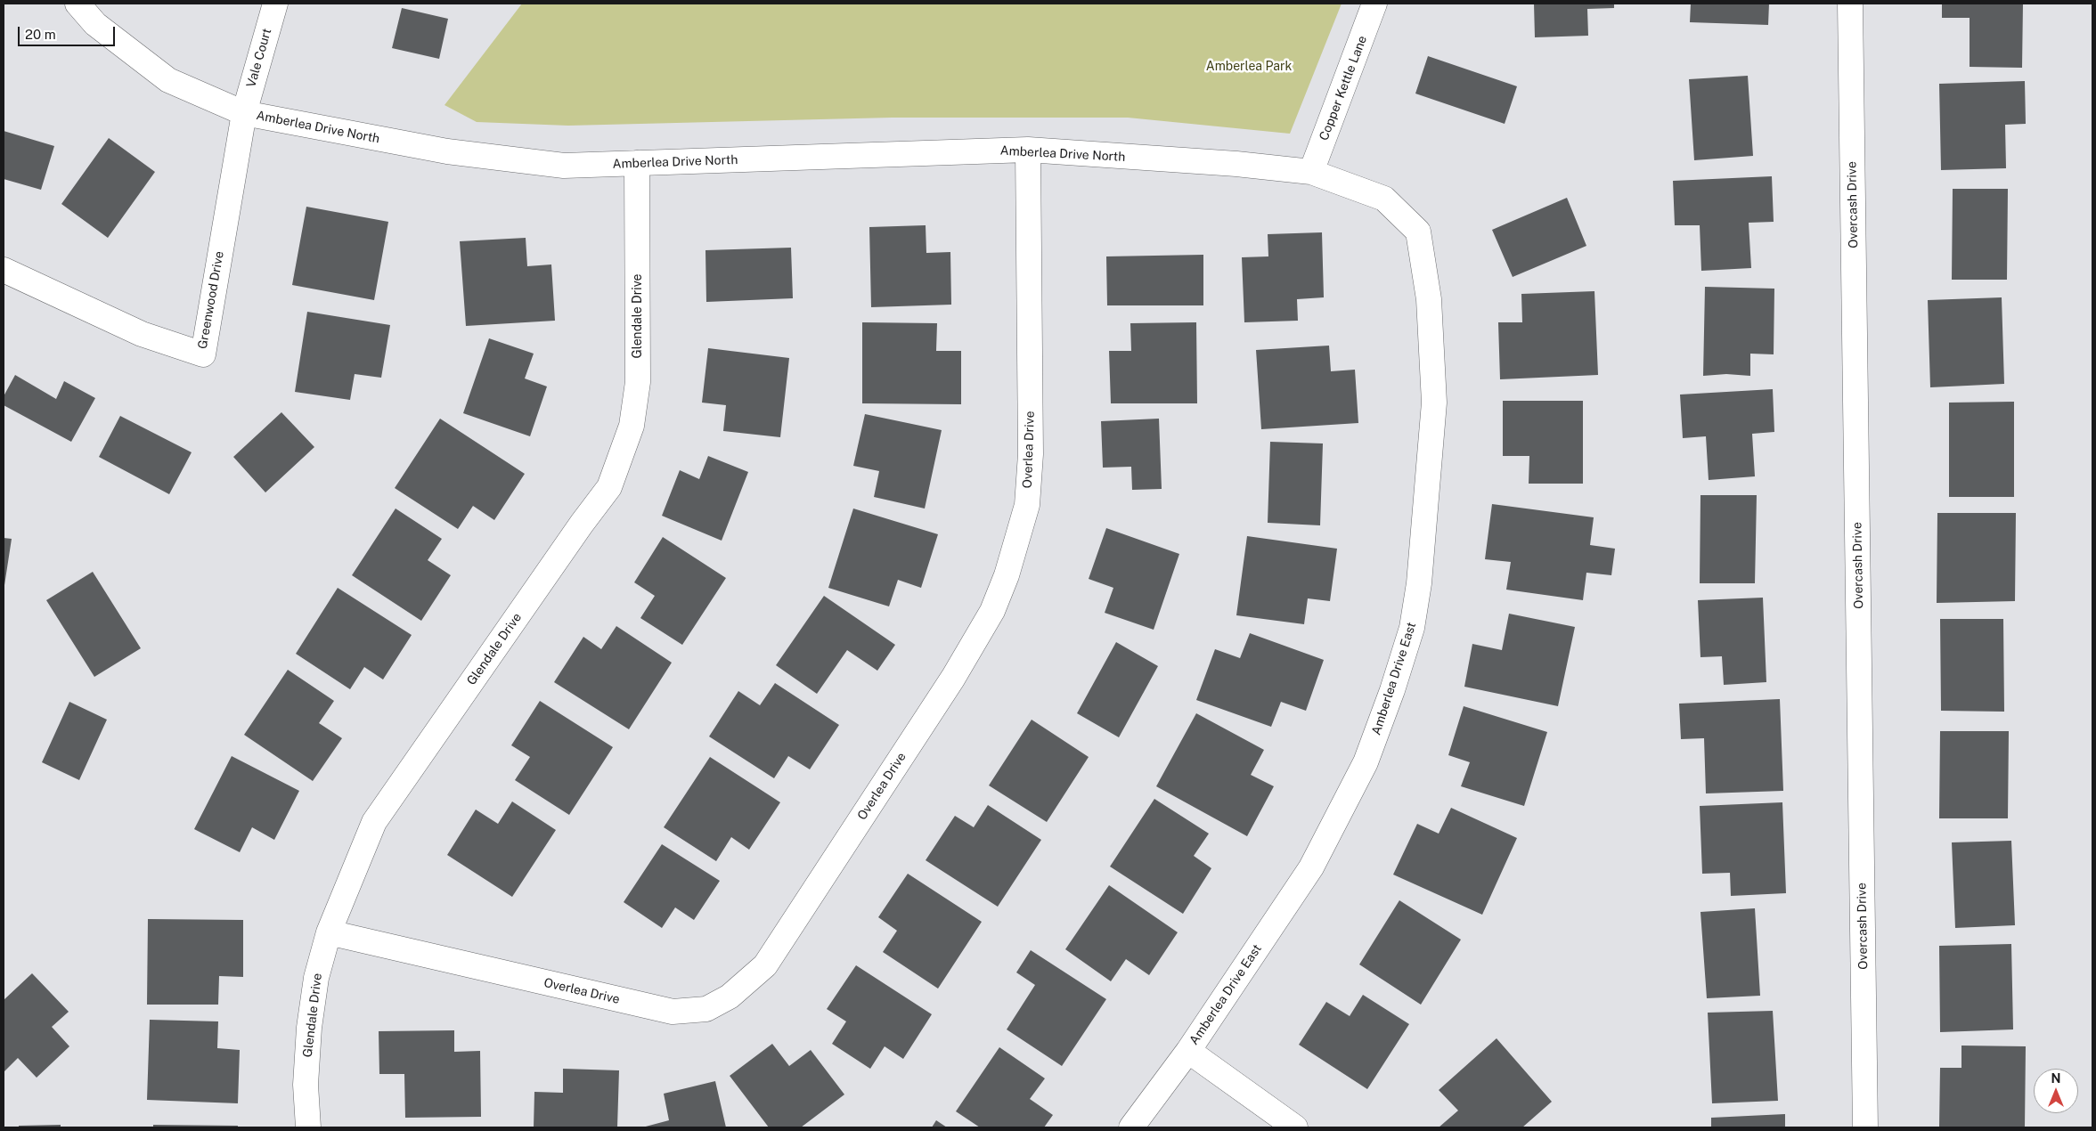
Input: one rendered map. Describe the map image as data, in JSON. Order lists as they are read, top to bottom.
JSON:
{
  "streets": {
    "street": [
      "Vale Court",
      "Copper Kettle Lane",
      "Amberlea Drive North",
      "Overcash Drive",
      "Greenwood Drive",
      "Glendale Drive",
      "Overlea Drive",
      "Amberlea Drive East"
    ]
  },
  "crossings": [
    ["Vale Court", "Amberlea Drive North"],
    ["Vale Court", "Greenwood Drive"],
    ["Copper Kettle Lane", "Amberlea Drive North"],
    ["Copper Kettle Lane", "Amberlea Drive East"],
    ["Amberlea Drive North", "Greenwood Drive"],
    ["Amberlea Drive North", "Glendale Drive"],
    ["Amberlea Drive North", "Overlea Drive"],
    ["Amberlea Drive North", "Amberlea Drive East"],
    ["Glendale Drive", "Overlea Drive"]
  ],
  "parks": ["Amberlea Park"],
  "scale_bar": "20 m",
  "north": "top"
}
